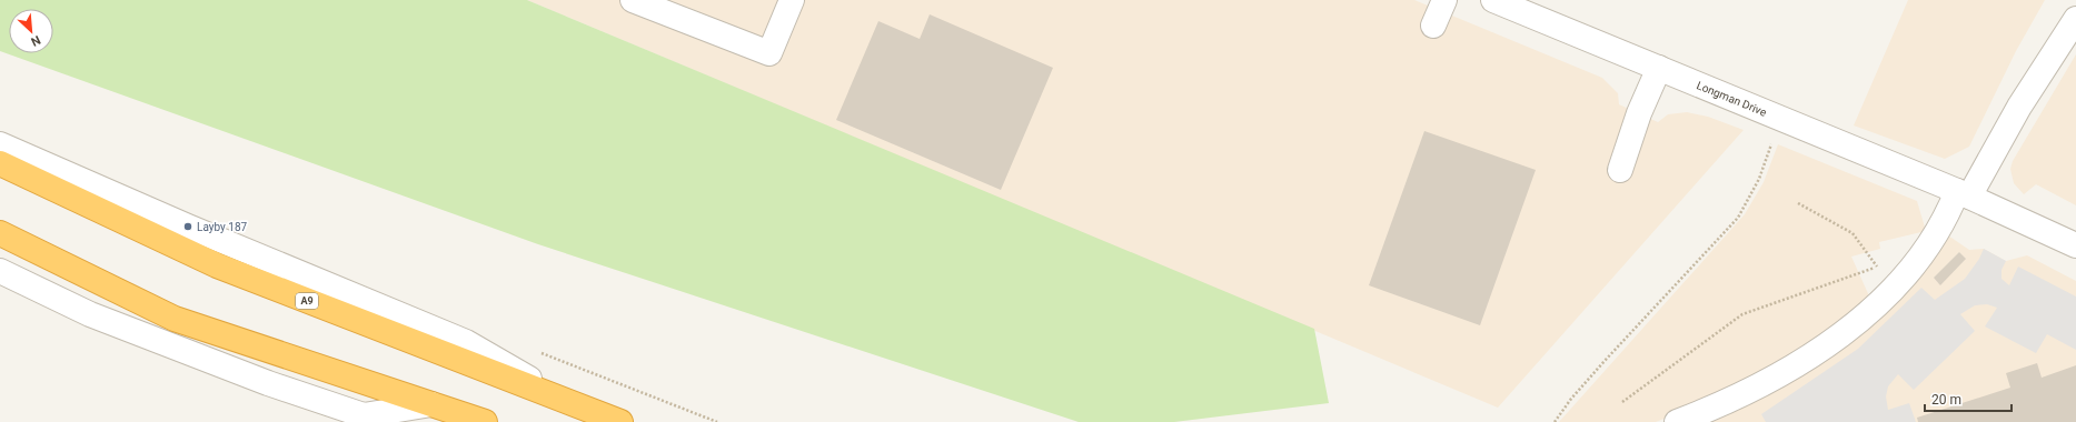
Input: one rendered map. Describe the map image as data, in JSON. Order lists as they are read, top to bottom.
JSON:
{
  "streets": {
    "highway": ["A9"],
    "street": ["Longman Drive"]
  },
  "places": ["Layby 187"],
  "scale_bar": "20 m",
  "north": "bottom right"
}
